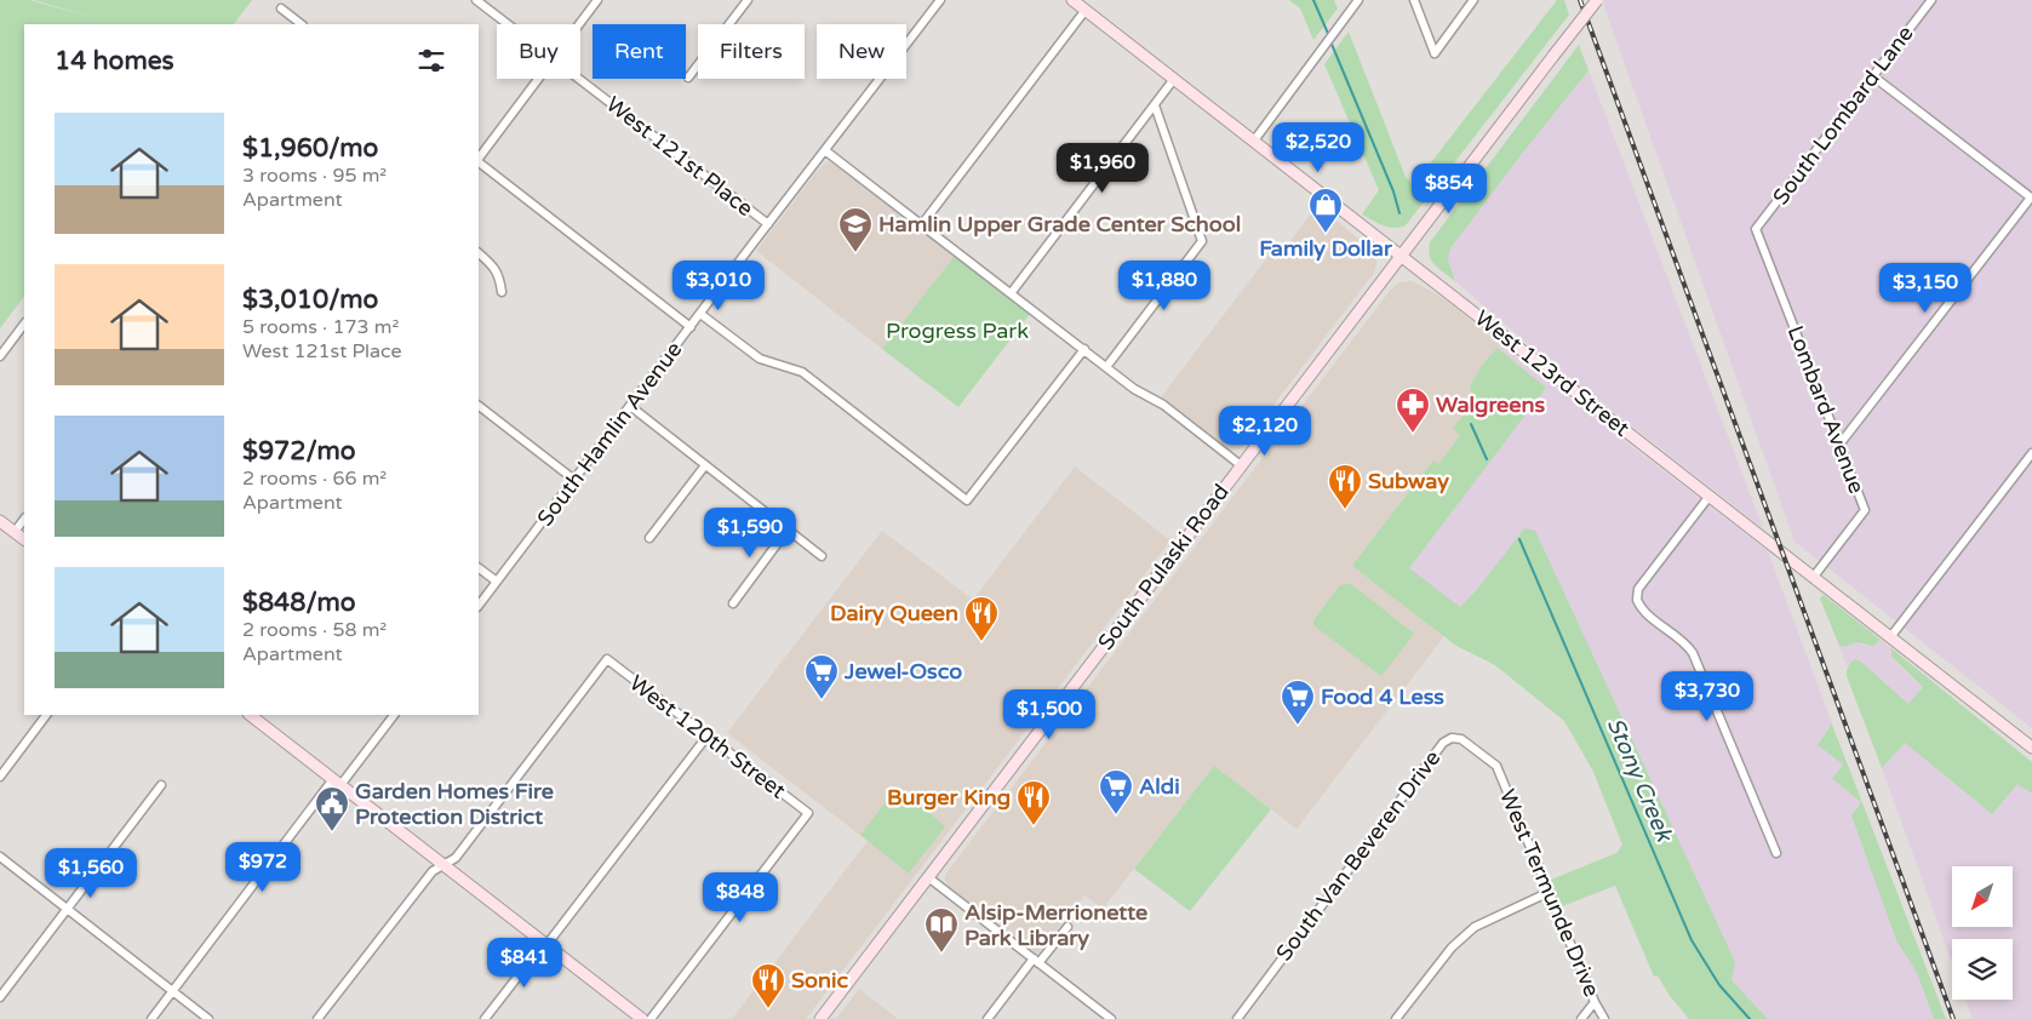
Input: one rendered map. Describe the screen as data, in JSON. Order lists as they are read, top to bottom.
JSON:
{
  "streets": {
    "street": [
      "South Lombard Lane",
      "West 121st Place",
      "West 123rd Street",
      "Lombard Avenue",
      "South Hamlin Avenue",
      "South Pulaski Road",
      "West 120th Street",
      "South Van Beveren Drive",
      "West Termunde Drive"
    ]
  },
  "crossings": [
    ["South Lombard Lane", "Lombard Avenue"],
    ["West 121st Place", "South Hamlin Avenue"],
    ["West 123rd Street", "Lombard Avenue"],
    ["West 123rd Street", "South Pulaski Road"],
    ["South Van Beveren Drive", "West Termunde Drive"]
  ],
  "water": ["Stony Creek"],
  "parks": ["Progress Park"],
  "places": {
    "shop": ["Family Dollar"],
    "school or university": ["Hamlin Upper Grade Center School"],
    "pharmacy": ["Walgreens"],
    "restaurant": [
      "Subway",
      "Dairy Queen",
      "Burger King",
      "Sonic"
    ],
    "supermarket": ["Jewel-Osco", "Food 4 Less", "Aldi"],
    "public building": ["Garden Homes Fire Protection District"],
    "library": ["Alsip-Merrionette Park Library"]
  },
  "north": "bottom left",
  "page": {
    "chip": [
      "Buy",
      "Rent",
      "Filters",
      "New"
    ],
    "heading": "14 homes",
    "list": [
      {
        "name": "$1,960/mo",
        "note": "3 rooms · 95 m² · Apartment"
      },
      {
        "name": "$3,010/mo",
        "note": "5 rooms · 173 m² · West 121st Place"
      },
      {
        "name": "$972/mo",
        "note": "2 rooms · 66 m² · Apartment"
      },
      {
        "name": "$848/mo",
        "note": "2 rooms · 58 m² · Apartment"
      }
    ],
    "price": [
      "$2,520",
      "$1,960",
      "$854",
      "$3,010",
      "$1,880",
      "$3,150",
      "$2,120",
      "$1,590",
      "$3,730",
      "$1,500",
      "$972",
      "$1,560",
      "$848",
      "$841"
    ]
  }
}
